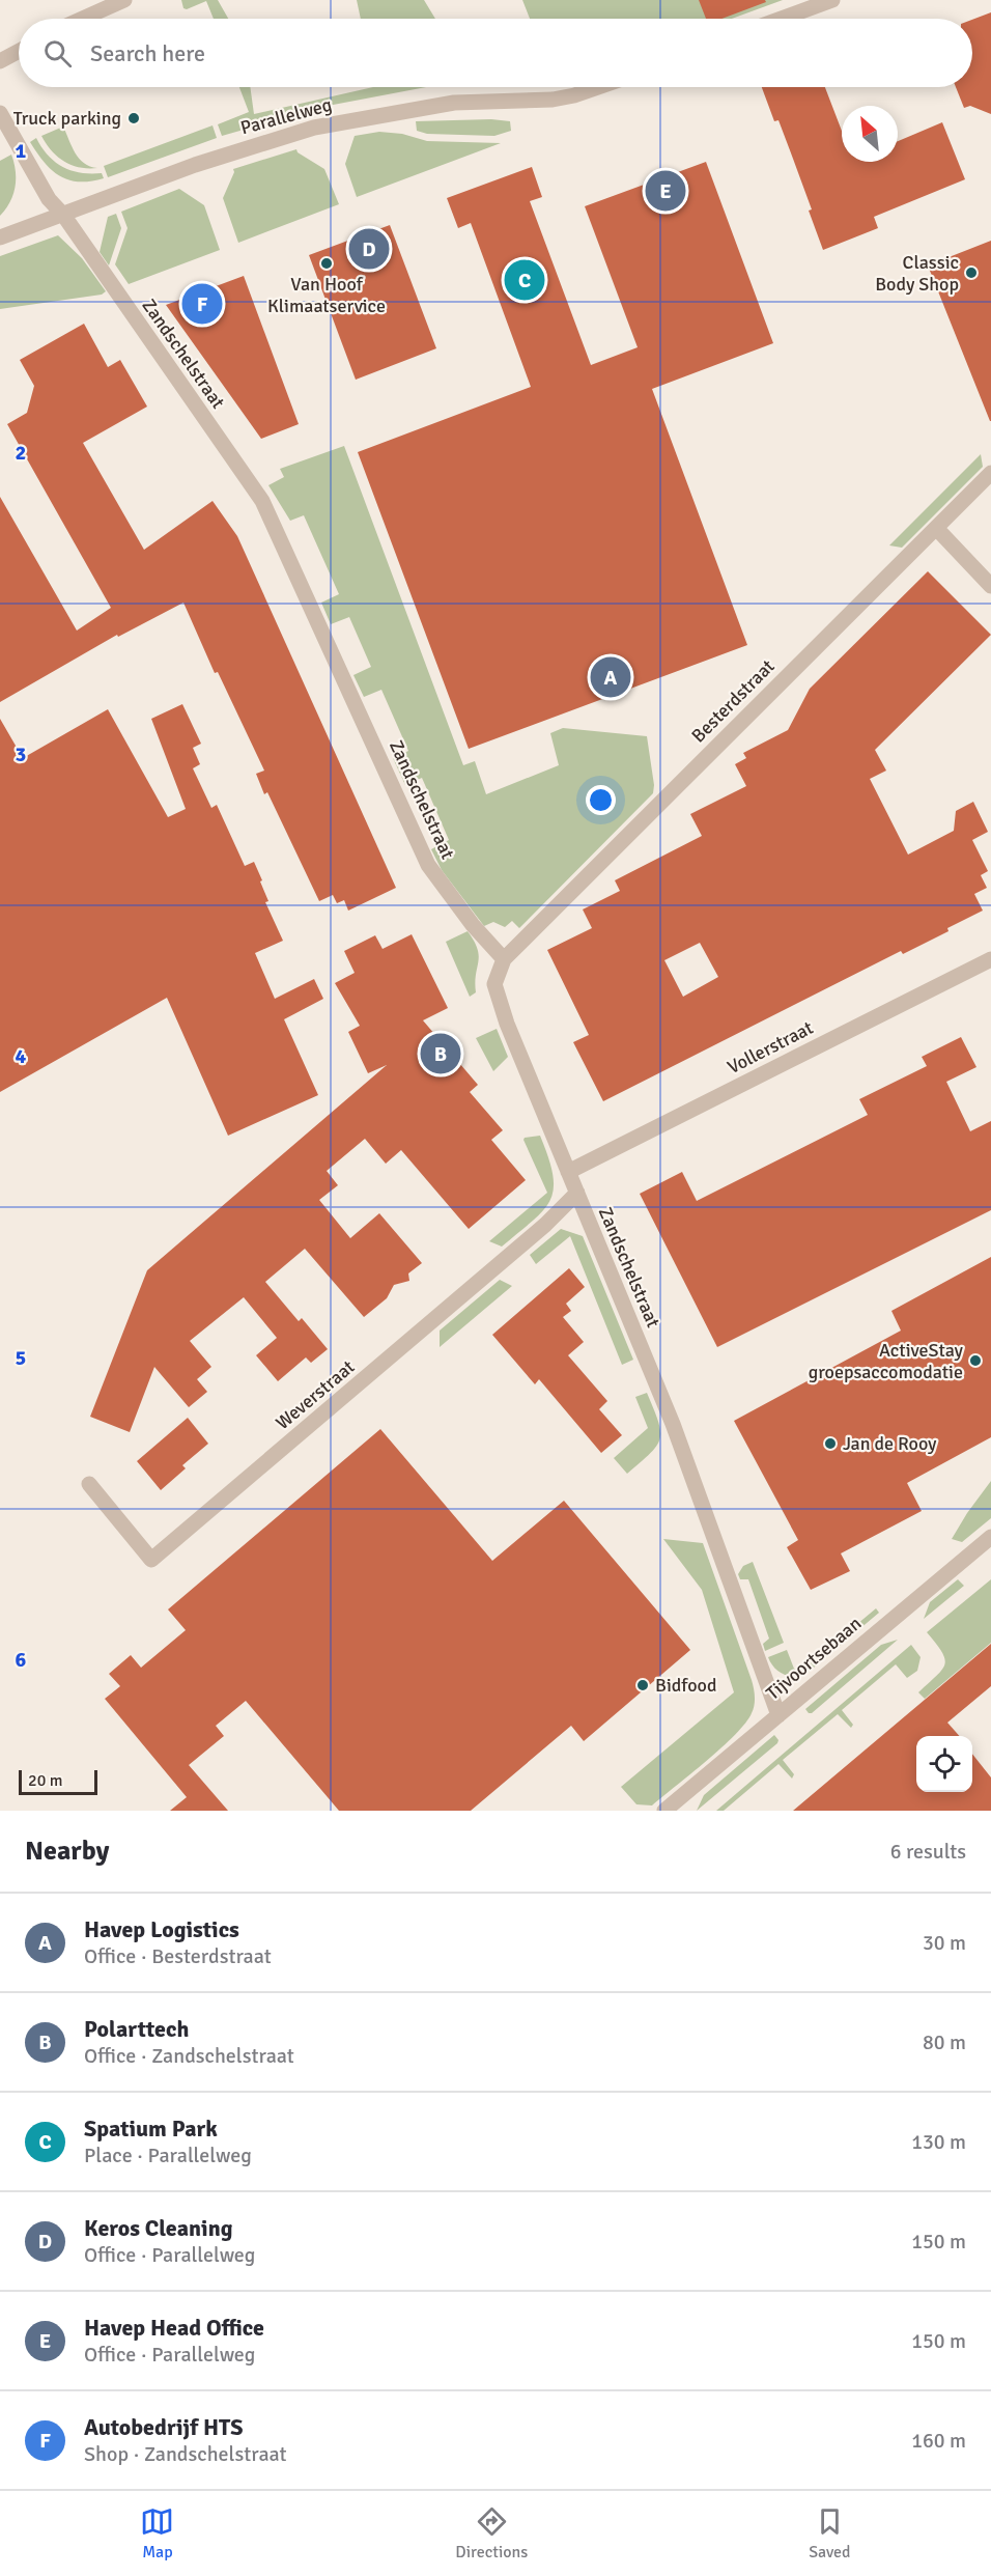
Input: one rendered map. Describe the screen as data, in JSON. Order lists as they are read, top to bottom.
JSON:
{
  "streets": {
    "street": [
      "Parallelweg",
      "Zandschelstraat",
      "Besterdstraat",
      "Vollerstraat",
      "Weverstraat",
      "Tijvoortsebaan"
    ]
  },
  "crossings": [
    ["Parallelweg", "Zandschelstraat"],
    ["Zandschelstraat", "Besterdstraat"],
    ["Zandschelstraat", "Vollerstraat"],
    ["Zandschelstraat", "Weverstraat"],
    ["Zandschelstraat", "Tijvoortsebaan"]
  ],
  "places": [
    "Truck parking",
    "Van Hoof Klimaatservice",
    "Classic Body Shop",
    "ActiveStay groepsaccomodatie",
    "Jan de Rooy",
    "Bidfood"
  ],
  "scale_bar": "20 m",
  "north": "top left",
  "page": {
    "search": "Search here",
    "pins": [
      "E",
      "D",
      "C",
      "F",
      "A",
      "B"
    ],
    "scale": "20 m",
    "heading": ["Nearby", "6 results"],
    "list": [
      {
        "mark": "A",
        "name": "Havep Logistics",
        "note": "Office · Besterdstraat",
        "value": "30 m"
      },
      {
        "mark": "B",
        "name": "Polarttech",
        "note": "Office · Zandschelstraat",
        "value": "80 m"
      },
      {
        "mark": "C",
        "name": "Spatium Park",
        "note": "Place · Parallelweg",
        "value": "130 m"
      },
      {
        "mark": "D",
        "name": "Keros Cleaning",
        "note": "Office · Parallelweg",
        "value": "150 m"
      },
      {
        "mark": "E",
        "name": "Havep Head Office",
        "note": "Office · Parallelweg",
        "value": "150 m"
      },
      {
        "mark": "F",
        "name": "Autobedrijf HTS",
        "note": "Shop · Zandschelstraat",
        "value": "160 m"
      }
    ],
    "nav": ["Map", "Directions", "Saved"]
  },
  "grid": {
    "rows": [
      "1",
      "2",
      "3",
      "4",
      "5",
      "6"
    ]
  }
}
